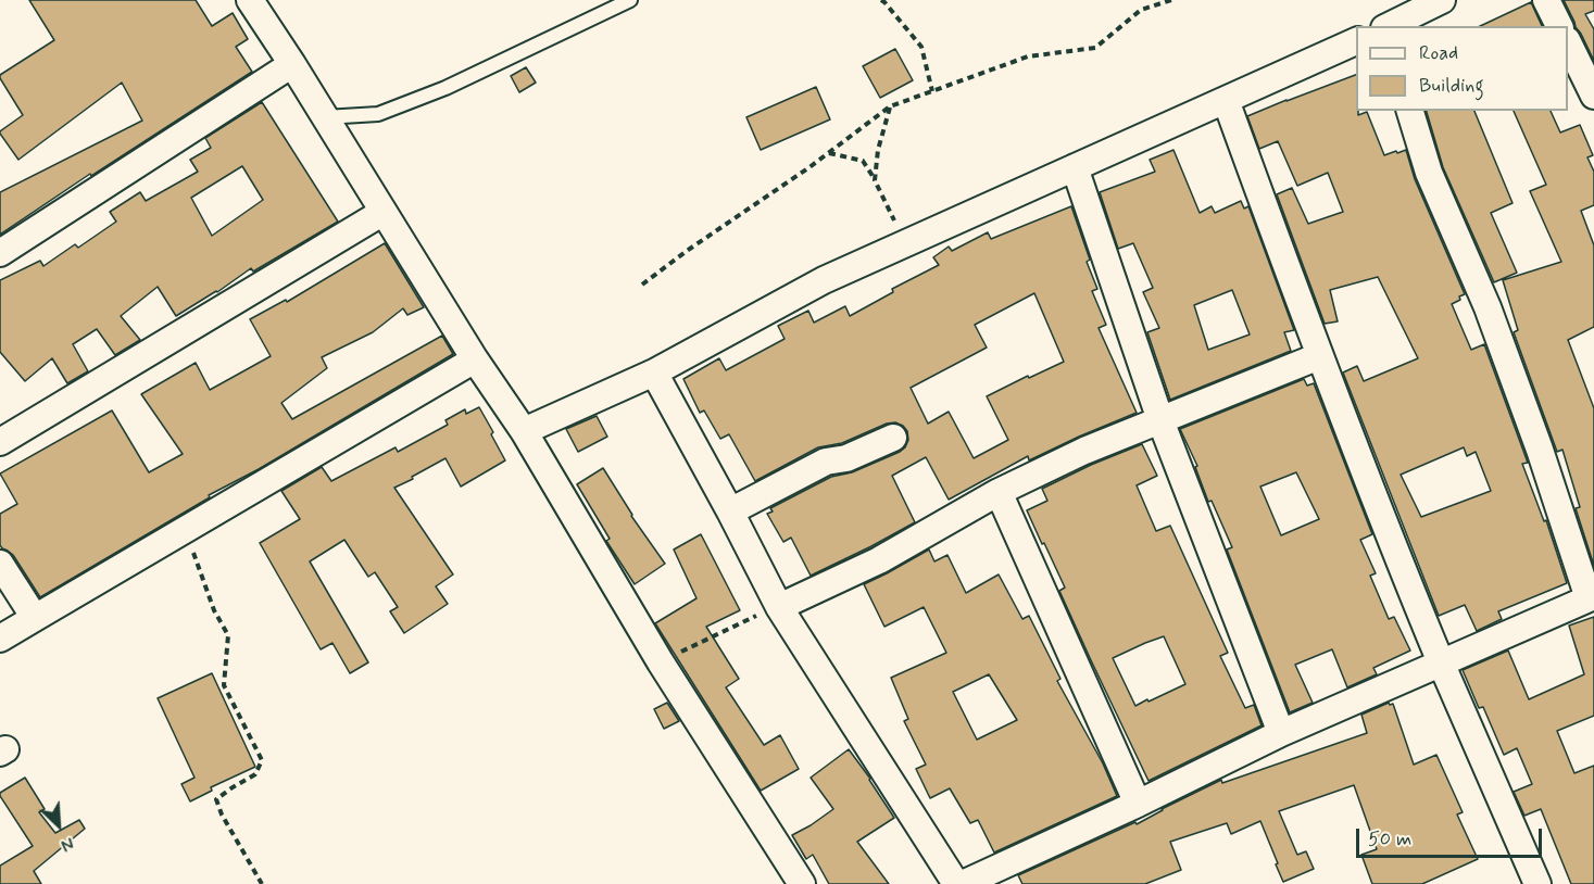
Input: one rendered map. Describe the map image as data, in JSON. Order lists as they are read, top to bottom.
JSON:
{
  "legend": ["Road", "Building"],
  "scale_bar": "50 m",
  "north": "bottom right"
}
